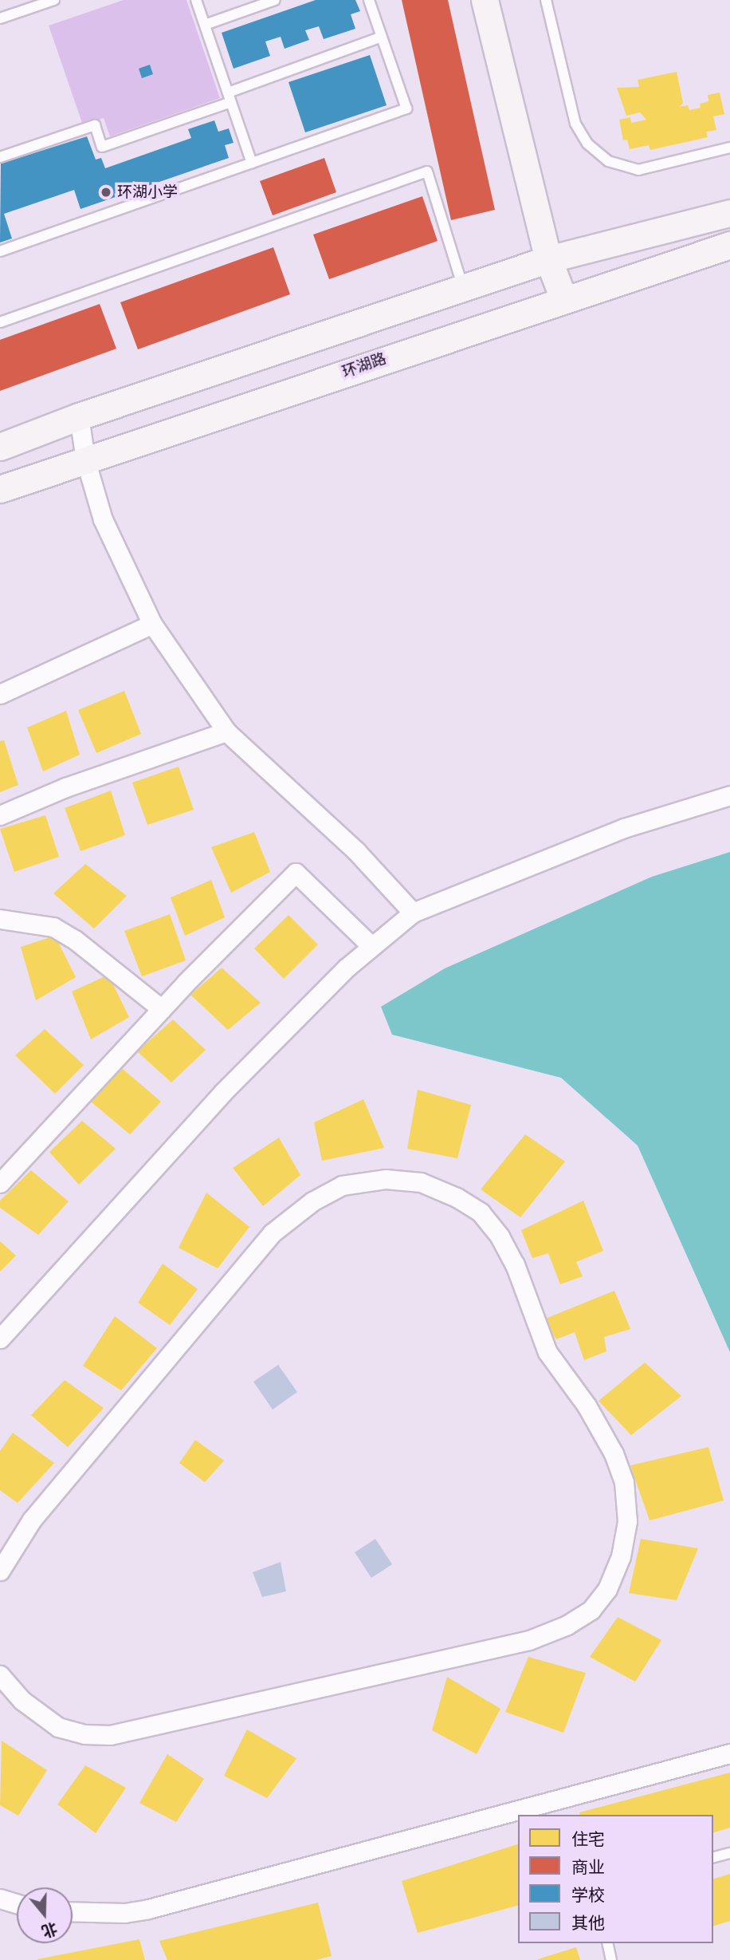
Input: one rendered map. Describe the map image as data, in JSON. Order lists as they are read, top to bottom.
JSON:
{
  "streets": {
    "main road": ["环湖路"]
  },
  "places": ["环湖小学"],
  "legend": [
    "住宅",
    "商业",
    "学校",
    "其他"
  ],
  "north": "bottom"
}
